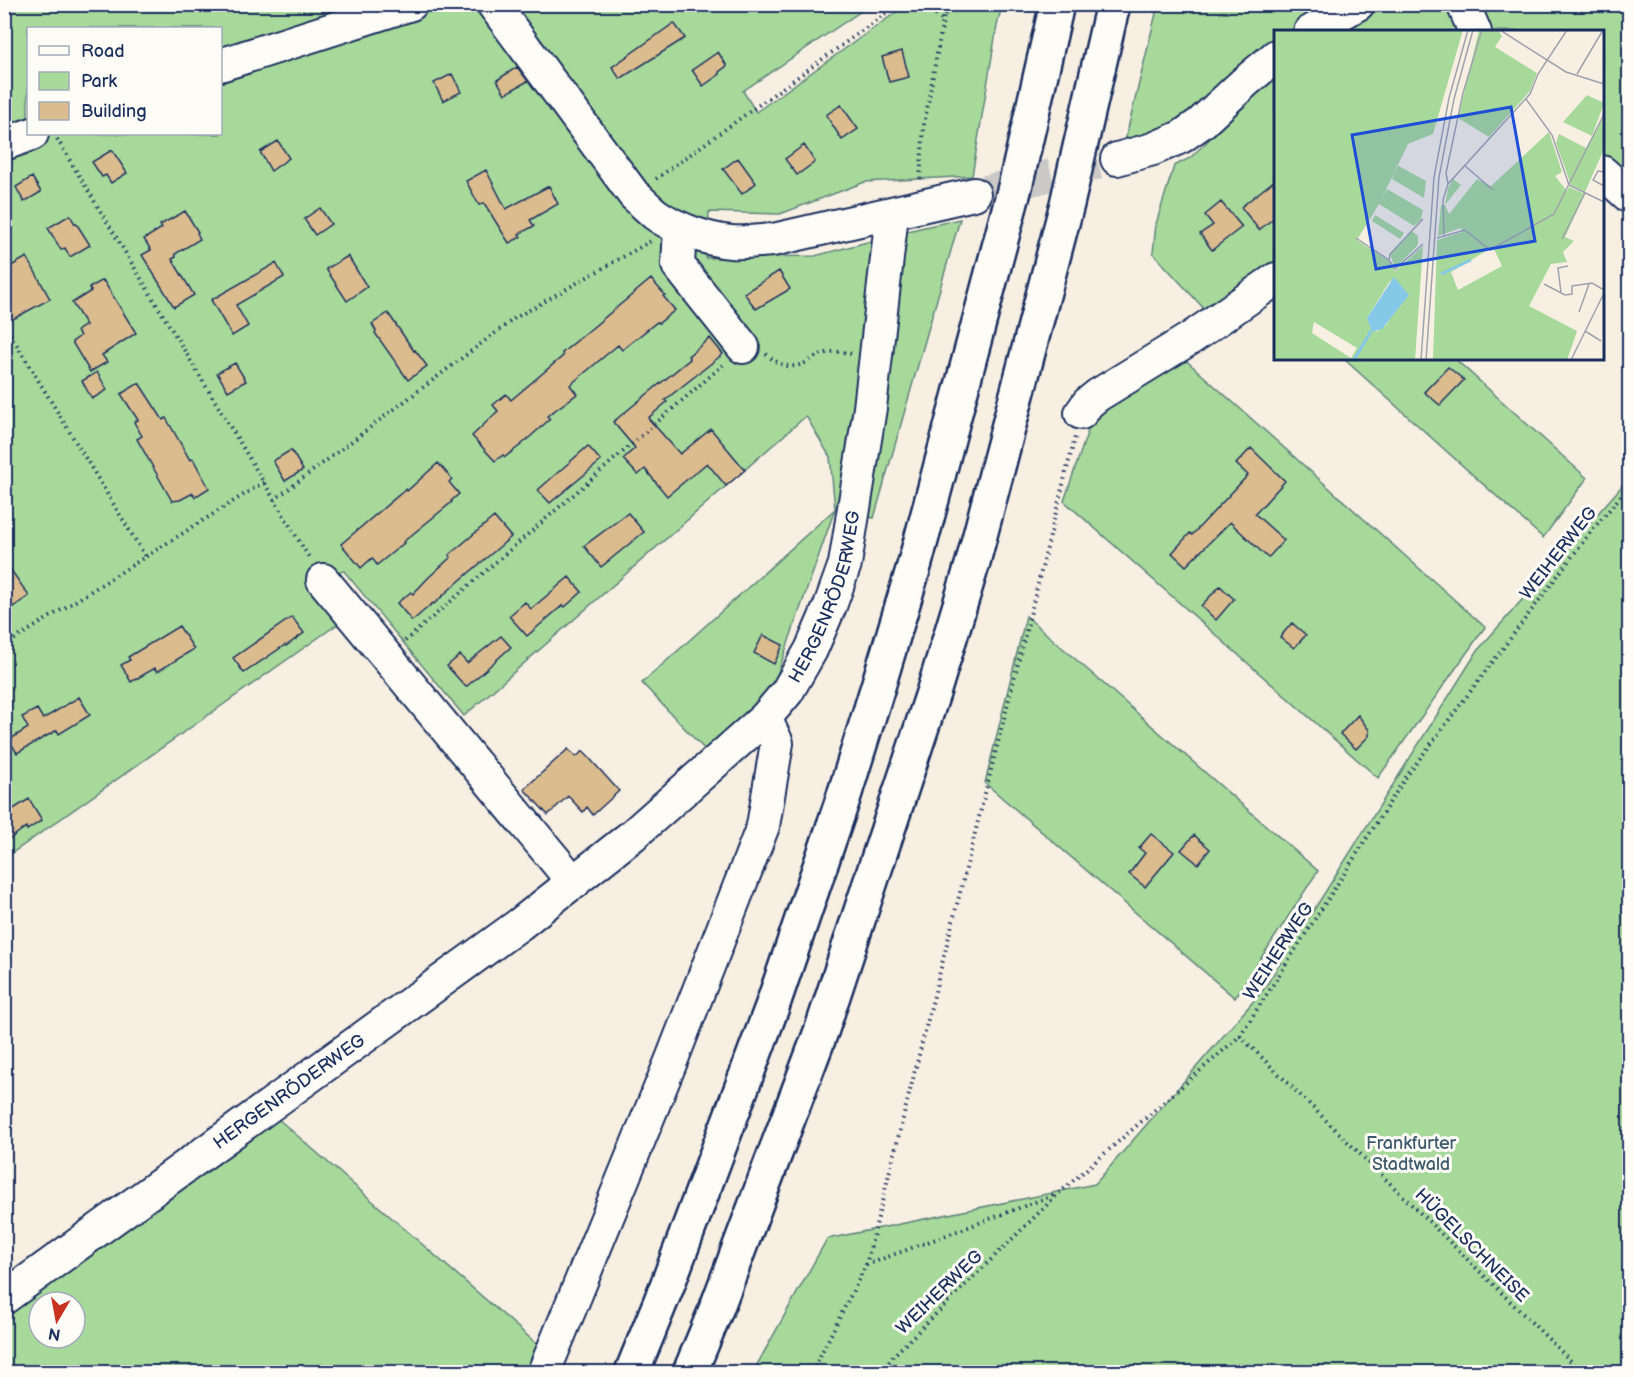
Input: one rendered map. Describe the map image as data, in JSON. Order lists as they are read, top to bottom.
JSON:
{
  "streets": {
    "street": ["HERGENRÖDERWEG"],
    "path": ["WEIHERWEG", "HÜGELSCHNEISE"]
  },
  "crossings": [
    ["WEIHERWEG", "HÜGELSCHNEISE"]
  ],
  "parks": ["Frankfurter Stadtwald"],
  "legend": ["Road", "Park", "Building"],
  "north": "bottom"
}
